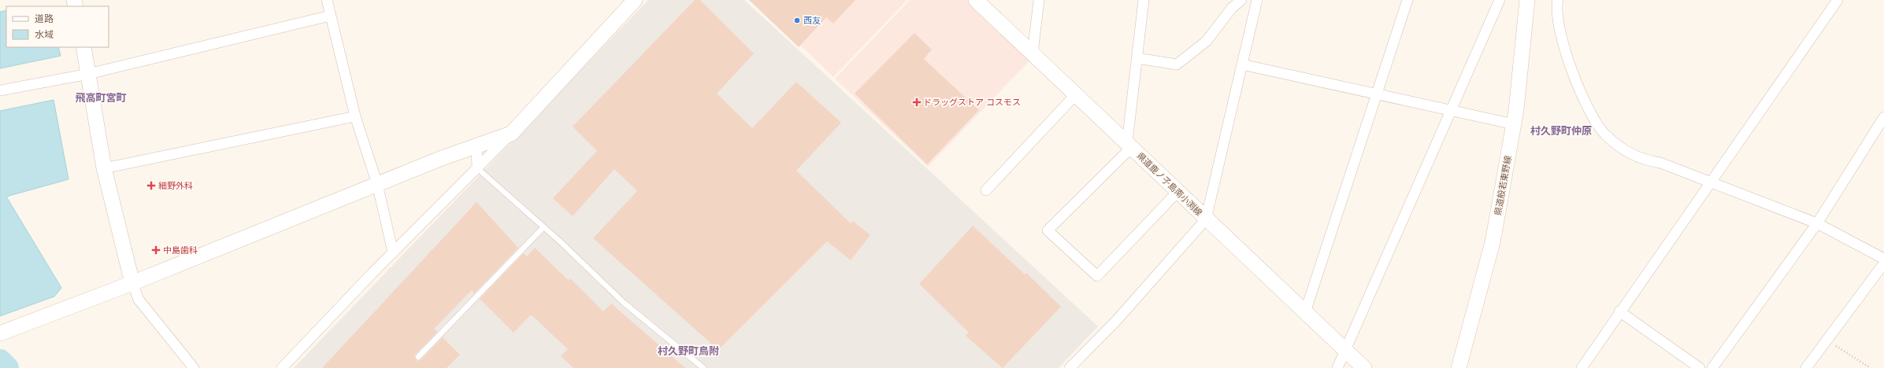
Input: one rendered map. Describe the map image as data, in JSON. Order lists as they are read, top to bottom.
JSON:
{
  "streets": {
    "street": ["県道鹿ノ子島南小渕線", "県道般若東野線"]
  },
  "districts": ["飛高町宮町", "村久野町仲原", "村久野町鳥附"],
  "places": {
    "other": ["西友"],
    "health": ["ドラッグストア コスモス", "細野外科", "中島歯科"]
  },
  "legend": ["道路", "水域"]
}
